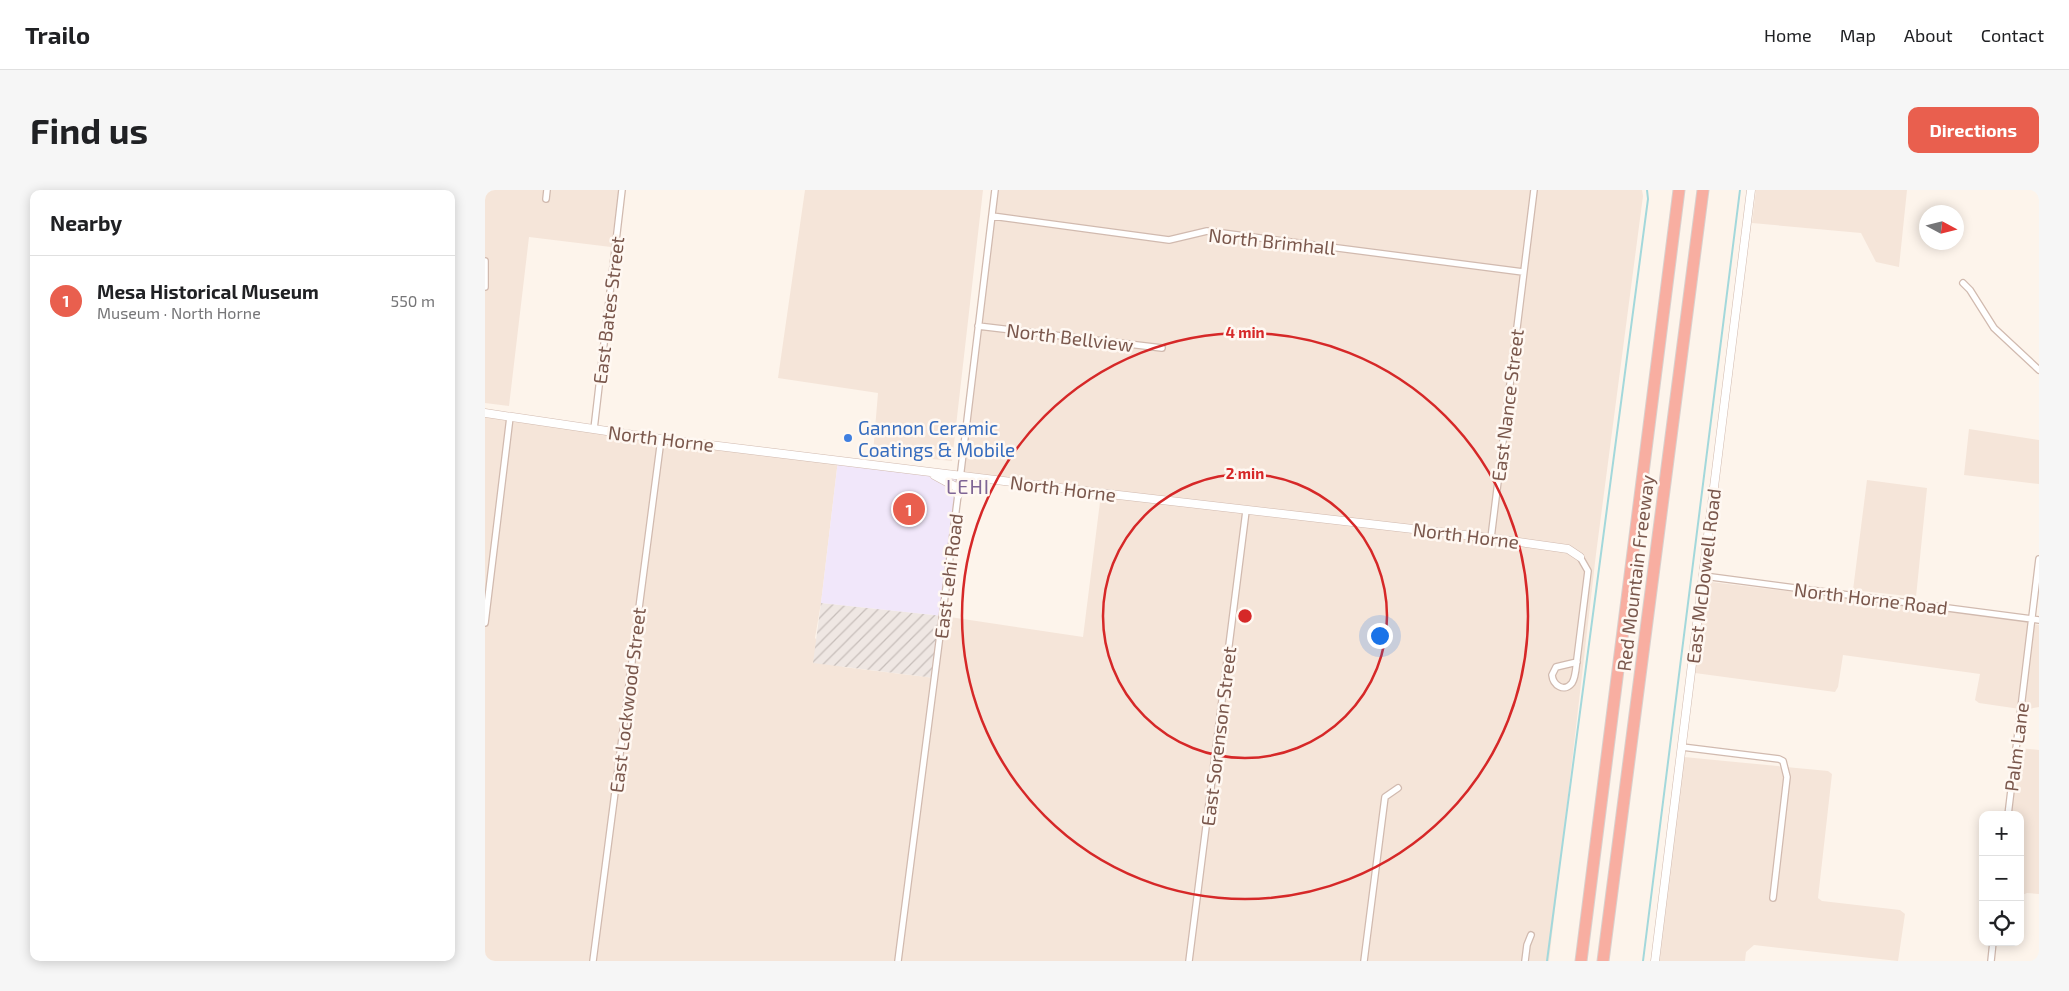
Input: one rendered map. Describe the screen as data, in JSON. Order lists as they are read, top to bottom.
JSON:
{
  "streets": {
    "highway": ["Red Mountain Freeway"],
    "street": [
      "North Brimhall",
      "East Bates Street",
      "North Bellview",
      "East Nance Street",
      "North Horne",
      "East Lehi Road",
      "East McDowell Road",
      "North Horne Road",
      "East Lockwood Street",
      "East Sorenson Street",
      "Palm Lane"
    ]
  },
  "crossings": [
    ["North Brimhall", "East Nance Street"],
    ["North Brimhall", "East Lehi Road"],
    ["East Bates Street", "North Horne"],
    ["North Bellview", "East Lehi Road"],
    ["East Nance Street", "North Horne"],
    ["North Horne", "East Lehi Road"],
    ["North Horne", "East Lockwood Street"],
    ["North Horne", "East Sorenson Street"],
    ["East McDowell Road", "North Horne Road"],
    ["North Horne Road", "Palm Lane"]
  ],
  "districts": ["LEHI"],
  "places": ["Gannon Ceramic Coatings & Mobile"],
  "north": "right",
  "page": {
    "header": "Trailo",
    "nav": [
      "Home",
      "Map",
      "About",
      "Contact"
    ],
    "buttons": "Directions",
    "title": "Find us",
    "heading": "Nearby",
    "list": [
      {
        "mark": "1",
        "name": "Mesa Historical Museum",
        "note": "Museum · North Horne",
        "value": "550 m"
      }
    ],
    "pins": "1",
    "map_buttons": ["+", "−"]
  },
  "rings": ["4 min", "2 min"]
}
